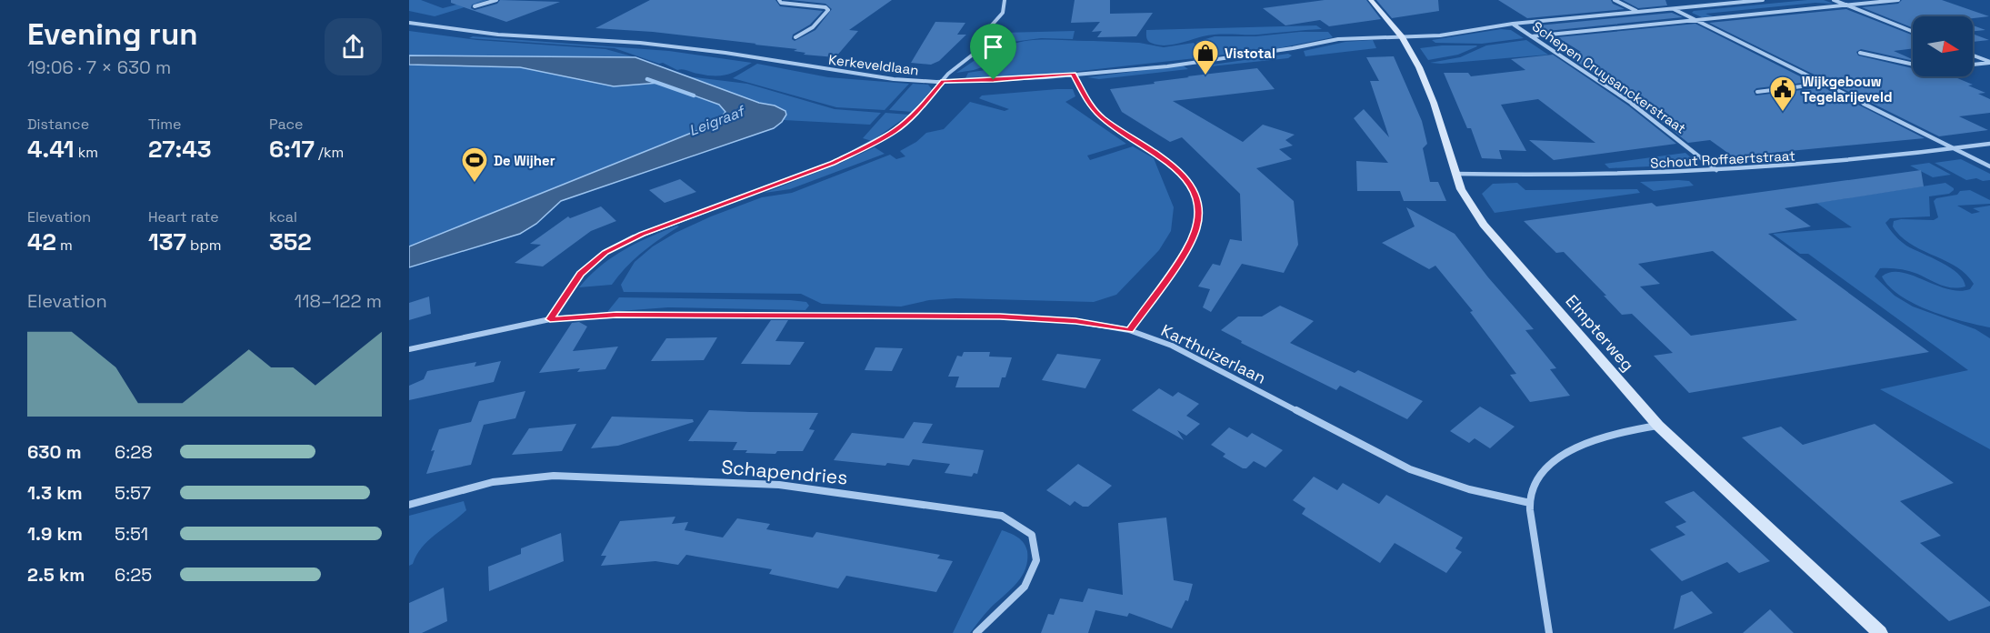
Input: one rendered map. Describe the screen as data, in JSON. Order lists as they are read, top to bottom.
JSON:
{
  "streets": {
    "street": [
      "Kerkeveldlaan",
      "Schepen Cruysanckerstraat",
      "Schout Roffaertstraat",
      "Elmpterweg",
      "Karthuizerlaan",
      "Schapendries"
    ]
  },
  "crossings": [
    ["Kerkeveldlaan", "Schepen Cruysanckerstraat"],
    ["Kerkeveldlaan", "Elmpterweg"],
    ["Schepen Cruysanckerstraat", "Schout Roffaertstraat"],
    ["Schout Roffaertstraat", "Elmpterweg"]
  ],
  "water": ["Leigraaf"],
  "places": {
    "shop": ["Vistotal"],
    "public building": ["Wijkgebouw Tegelarijeveld"],
    "sports": ["De Wijher"]
  },
  "north": "right",
  "page": {
    "heading": ["Evening run", "19:06 · 7 × 630 m"],
    "stats": [
      ["Distance", "4.41 km"],
      ["Time", "27:43"],
      ["Pace", "6:17 /km"],
      ["Elevation", "42 m"],
      ["Heart rate", "137 bpm"],
      ["kcal", "352"]
    ],
    "chart": ["Elevation", "118–122 m"],
    "list": [
      {
        "name": "630 m",
        "note": "6:28"
      },
      {
        "name": "1.3 km",
        "note": "5:57"
      },
      {
        "name": "1.9 km",
        "note": "5:51"
      },
      {
        "name": "2.5 km",
        "note": "6:25"
      }
    ]
  }
}
